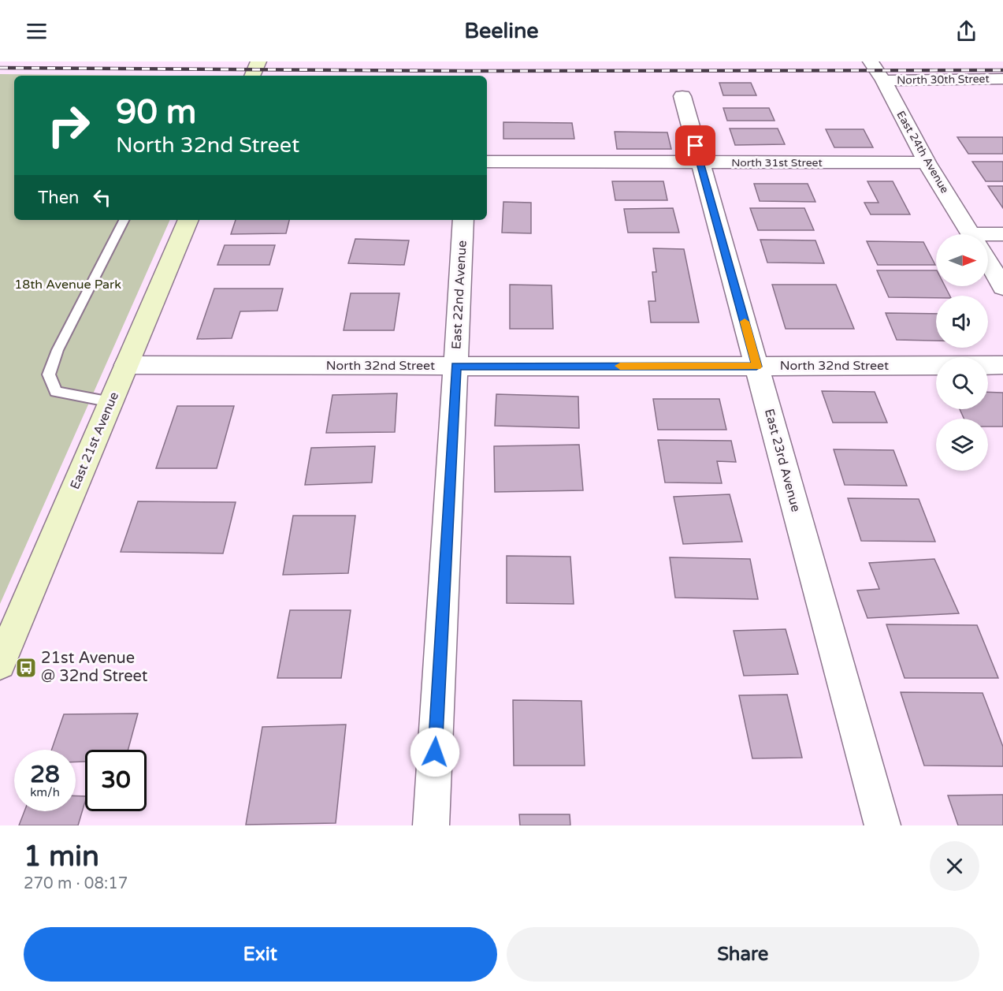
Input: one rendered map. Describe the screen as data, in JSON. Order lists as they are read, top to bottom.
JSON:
{
  "streets": {
    "street": [
      "North 30th Street",
      "East 24th Avenue",
      "North 31st Street",
      "East 22nd Avenue",
      "North 32nd Street",
      "East 21st Avenue",
      "East 23rd Avenue"
    ]
  },
  "crossings": [
    ["North 30th Street", "East 24th Avenue"],
    ["East 24th Avenue", "North 31st Street"],
    ["North 31st Street", "East 23rd Avenue"],
    ["East 22nd Avenue", "North 32nd Street"],
    ["North 32nd Street", "East 21st Avenue"],
    ["North 32nd Street", "East 23rd Avenue"]
  ],
  "parks": ["18th Avenue Park"],
  "places": {
    "bus stop": ["21st Avenue @ 32nd Street"]
  },
  "north": "right",
  "page": {
    "header": "Beeline",
    "turn": ["90 m", "North 32nd Street"],
    "then": "Then",
    "speed": "28 km/h",
    "limit": "30",
    "heading": ["1 min", "270 m · 08:17"],
    "buttons": ["Exit", "Share"]
  }
}
